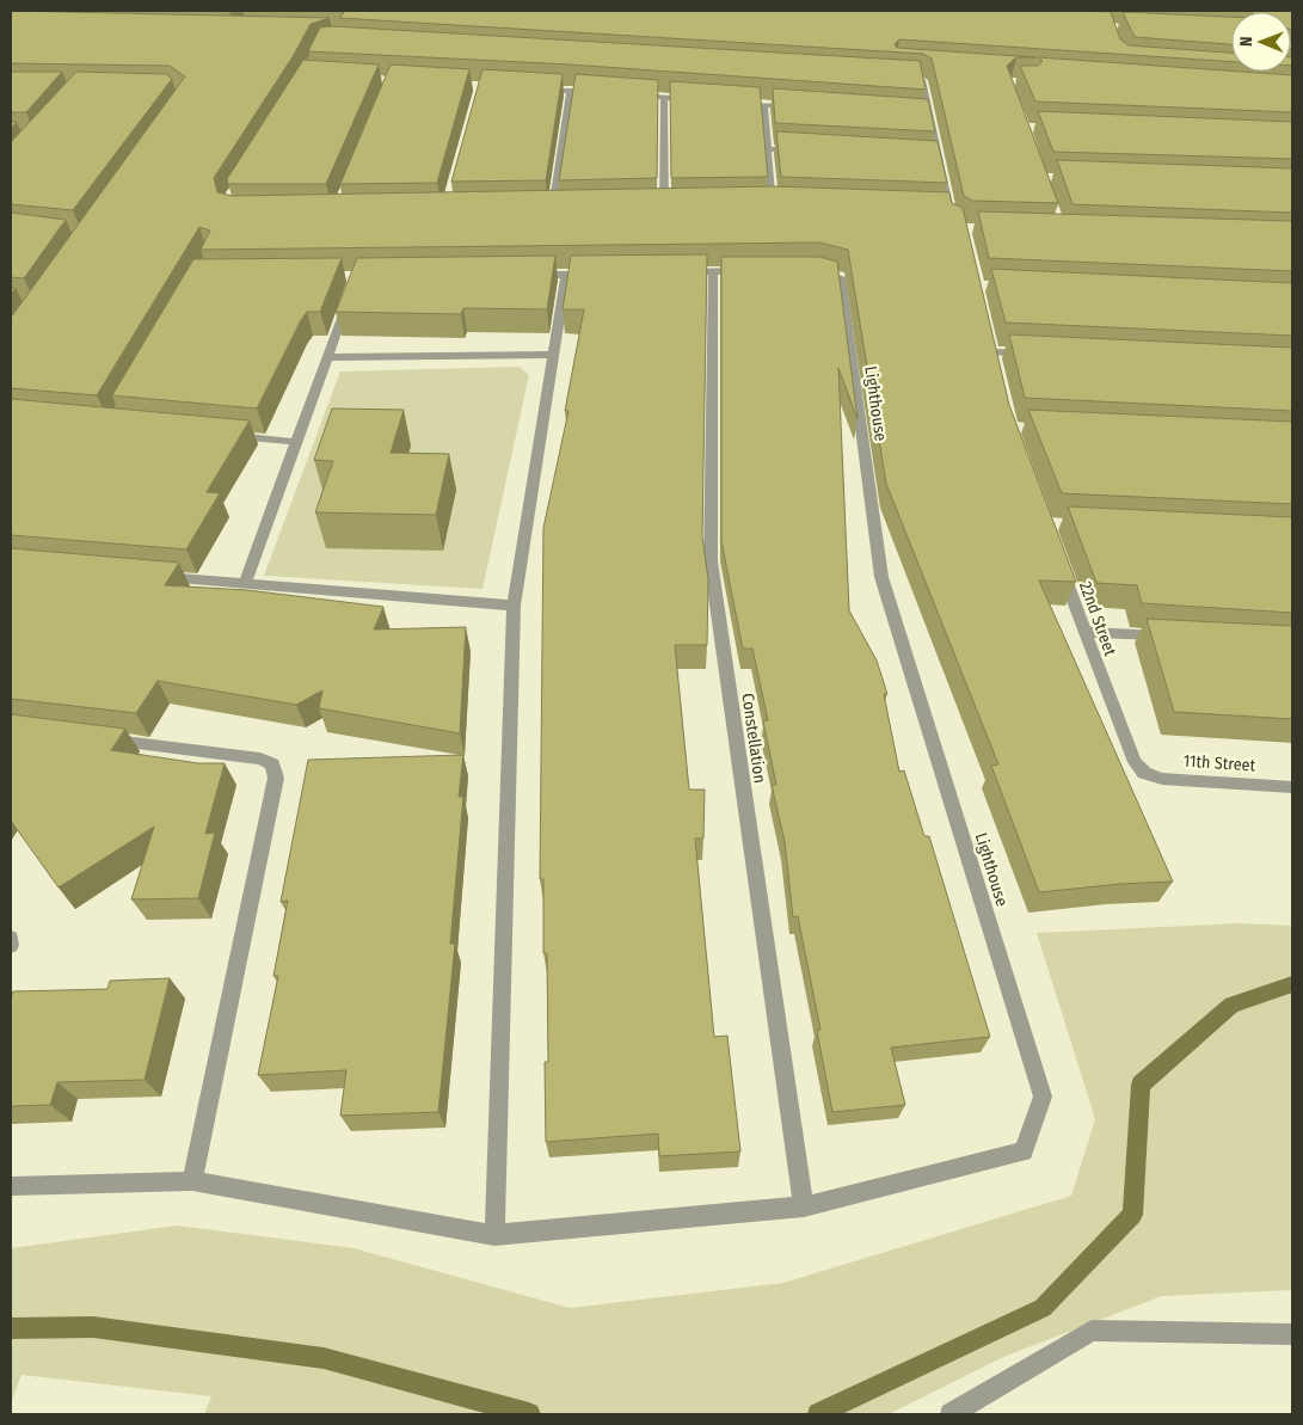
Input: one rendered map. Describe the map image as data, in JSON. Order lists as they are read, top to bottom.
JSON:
{
  "streets": {
    "street": [
      "Lighthouse",
      "22nd Street",
      "Constellation",
      "11th Street"
    ]
  },
  "crossings": [
    ["Lighthouse", "Constellation"],
    ["22nd Street", "11th Street"]
  ],
  "north": "left"
}
